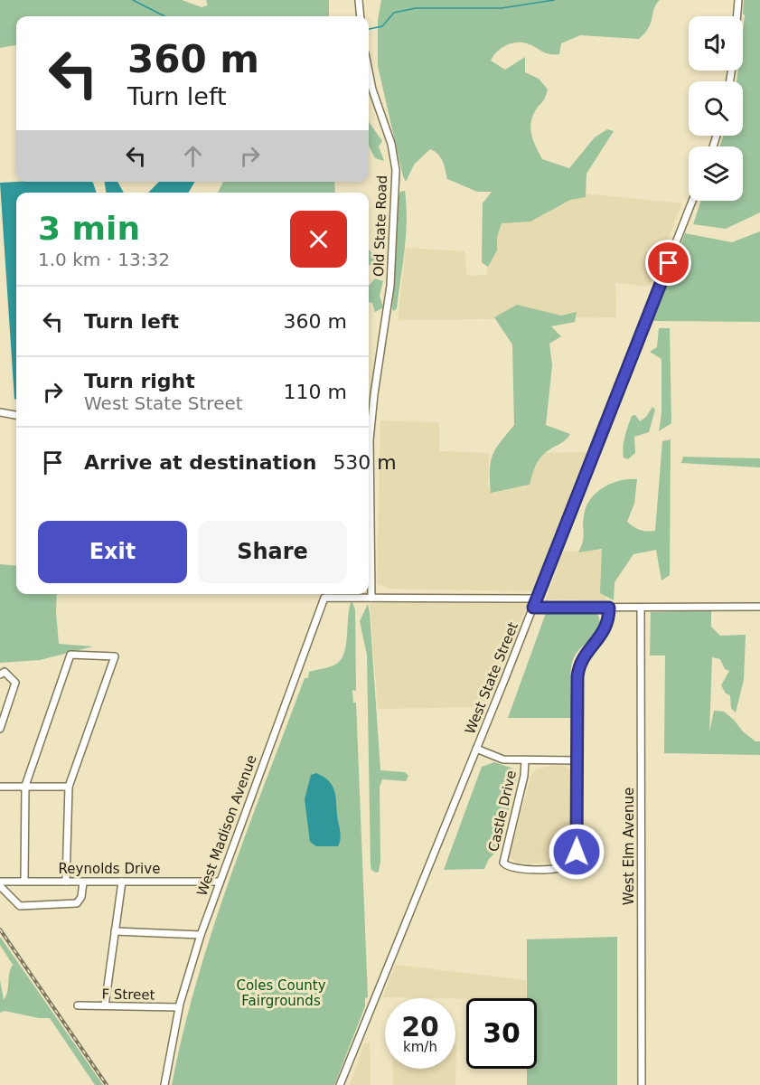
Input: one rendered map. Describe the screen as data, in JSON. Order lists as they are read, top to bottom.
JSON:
{
  "streets": {
    "street": [
      "Old State Road",
      "West State Street",
      "Castle Drive",
      "West Madison Avenue",
      "West Elm Avenue",
      "Reynolds Drive",
      "F Street"
    ]
  },
  "crossings": [
    ["West Madison Avenue", "Reynolds Drive"],
    ["West Madison Avenue", "F Street"]
  ],
  "parks": ["Coles County Fairgrounds"],
  "page": {
    "turn": ["360 m", "Turn left"],
    "heading": ["3 min", "1.0 km · 13:32"],
    "list": [
      {
        "name": "Turn left",
        "value": "360 m"
      },
      {
        "name": "Turn right",
        "note": "West State Street",
        "value": "110 m"
      },
      {
        "name": "Arrive at destination",
        "value": "530 m"
      }
    ],
    "buttons": ["Exit", "Share"],
    "speed": "20 km/h",
    "limit": "30"
  }
}
